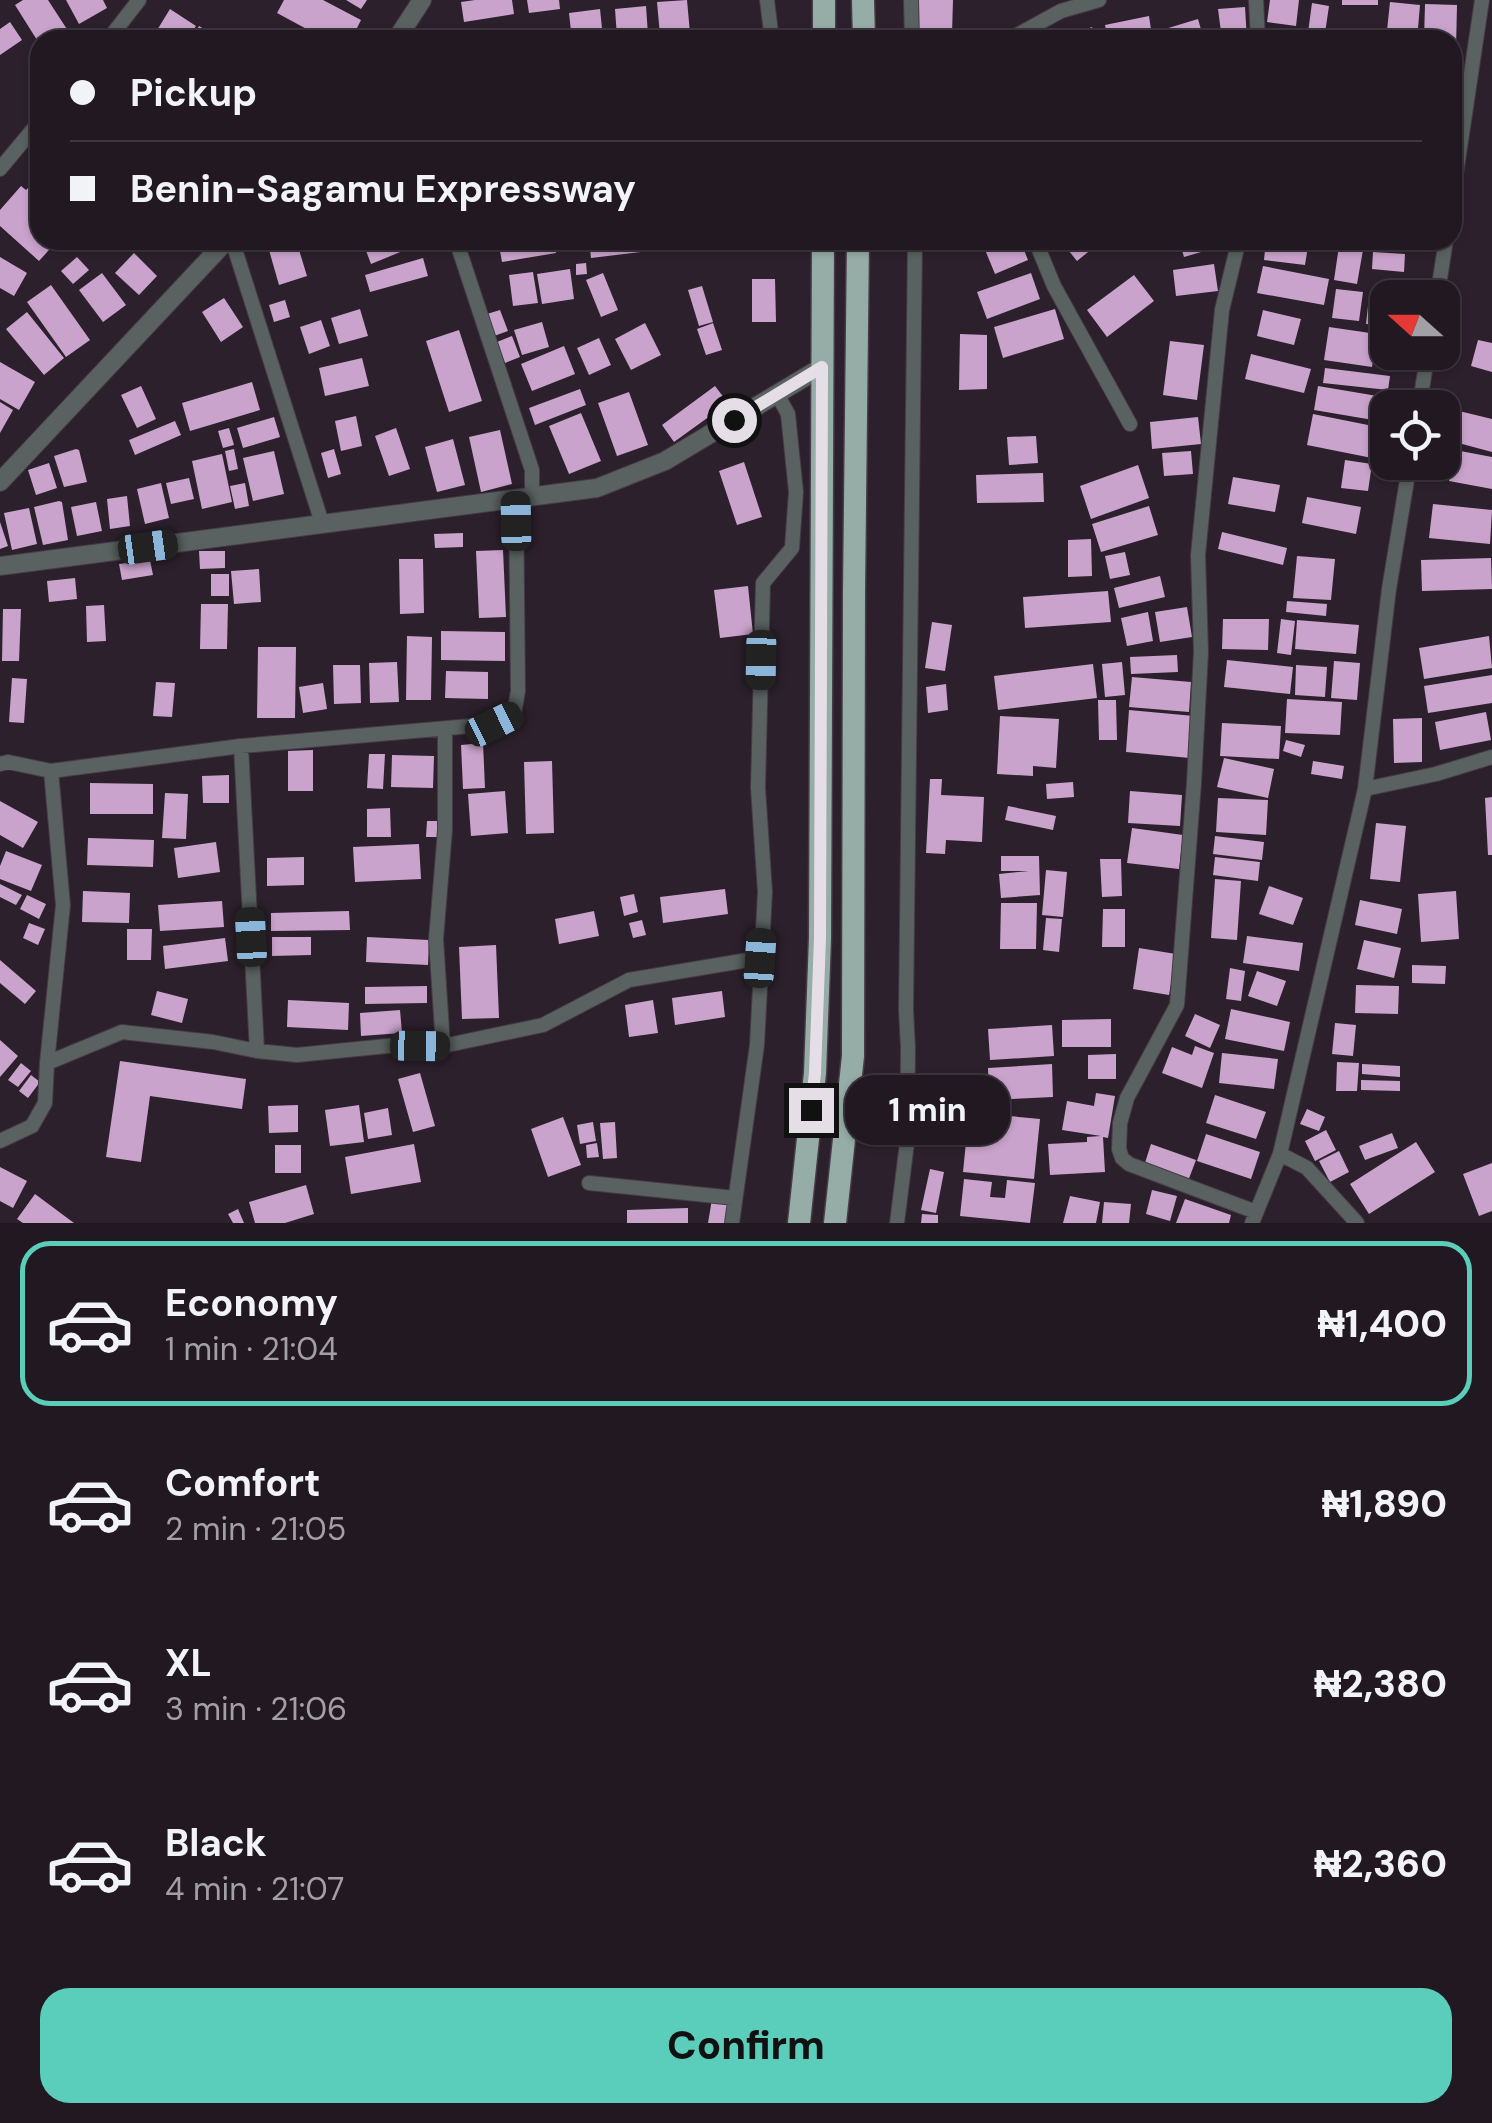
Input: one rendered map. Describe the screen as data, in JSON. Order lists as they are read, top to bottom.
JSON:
{
  "north": "left",
  "page": {
    "banner": ["Pickup", "Benin-Sagamu Expressway"],
    "bubble": "1 min",
    "list": [
      {
        "name": "Economy",
        "note": "1 min · 21:04",
        "value": "₦1,400"
      },
      {
        "name": "Comfort",
        "note": "2 min · 21:05",
        "value": "₦1,890"
      },
      {
        "name": "XL",
        "note": "3 min · 21:06",
        "value": "₦2,380"
      },
      {
        "name": "Black",
        "note": "4 min · 21:07",
        "value": "₦2,360"
      }
    ],
    "buttons": "Confirm"
  }
}
